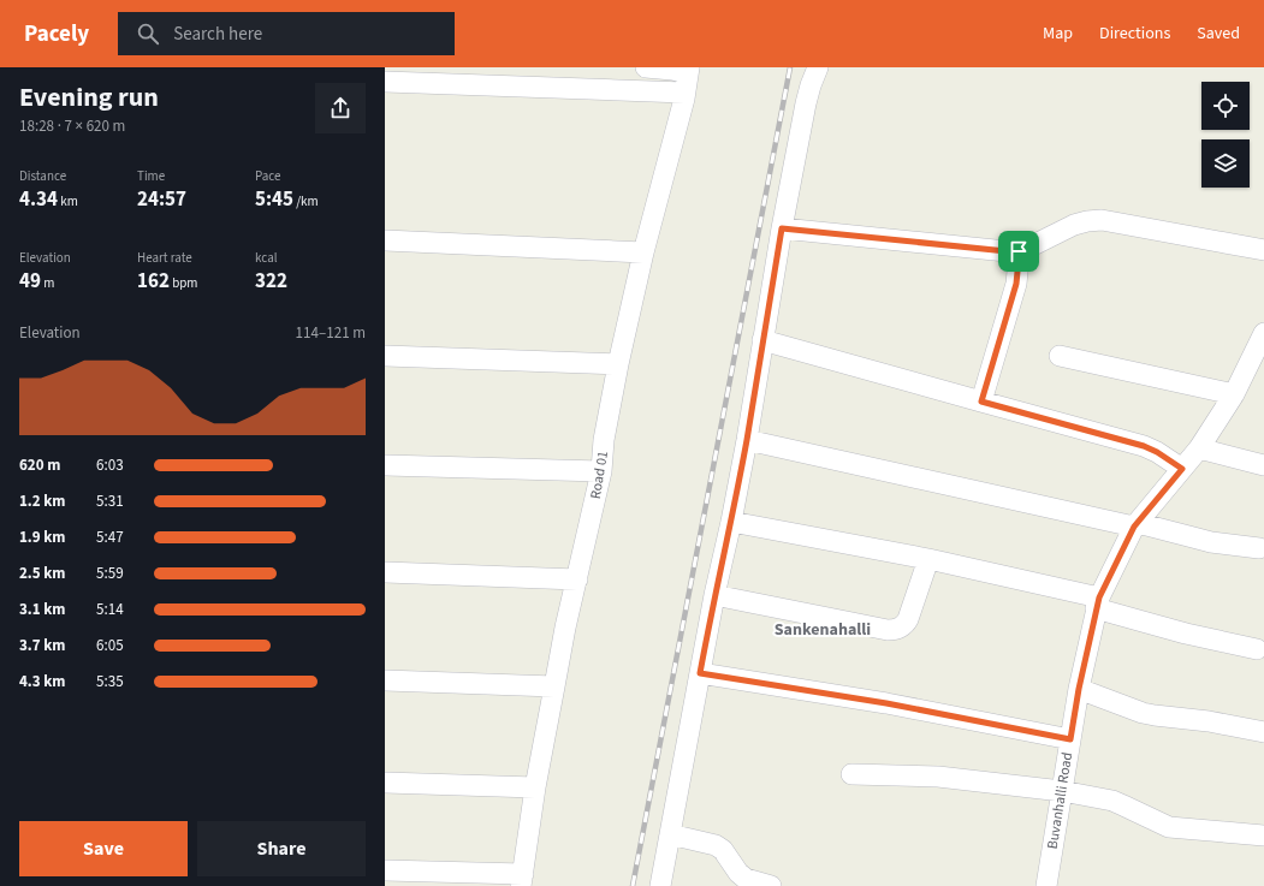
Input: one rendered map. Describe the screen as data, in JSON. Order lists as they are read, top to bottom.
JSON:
{
  "streets": {
    "street": ["Road 01", "Buvanhalli Road"]
  },
  "districts": ["Sankenahalli"],
  "page": {
    "header": "Pacely",
    "search": "Search here",
    "nav": ["Map", "Directions", "Saved"],
    "heading": ["Evening run", "18:28 · 7 × 620 m"],
    "stats": [
      ["Distance", "4.34 km"],
      ["Time", "24:57"],
      ["Pace", "5:45 /km"],
      ["Elevation", "49 m"],
      ["Heart rate", "162 bpm"],
      ["kcal", "322"]
    ],
    "chart": ["Elevation", "114–121 m"],
    "list": [
      {
        "name": "620 m",
        "note": "6:03"
      },
      {
        "name": "1.2 km",
        "note": "5:31"
      },
      {
        "name": "1.9 km",
        "note": "5:47"
      },
      {
        "name": "2.5 km",
        "note": "5:59"
      },
      {
        "name": "3.1 km",
        "note": "5:14"
      },
      {
        "name": "3.7 km",
        "note": "6:05"
      },
      {
        "name": "4.3 km",
        "note": "5:35"
      }
    ],
    "buttons": ["Save", "Share"]
  }
}
